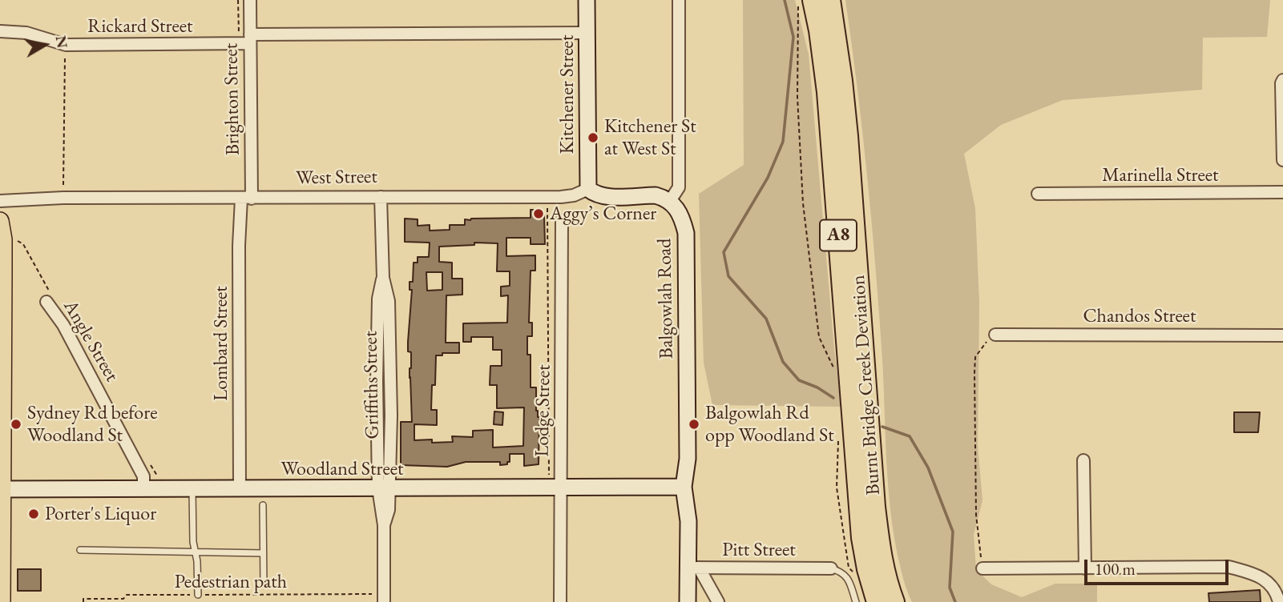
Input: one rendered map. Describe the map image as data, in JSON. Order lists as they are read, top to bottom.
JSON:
{
  "streets": {
    "highway": ["A8", "Burnt Bridge Creek Deviation"],
    "street": [
      "Rickard Street",
      "Kitchener Street",
      "Brighton Street",
      "Marinella Street",
      "West Street",
      "Balgowlah Road",
      "Chandos Street",
      "Angle Street",
      "Lombard Street",
      "Griffiths Street",
      "Lodge Street",
      "Woodland Street",
      "Pitt Street"
    ],
    "path": ["Pedestrian path"]
  },
  "crossings": [
    ["Rickard Street", "Kitchener Street"],
    ["Rickard Street", "Brighton Street"],
    ["Kitchener Street", "West Street"],
    ["Brighton Street", "West Street"],
    ["Brighton Street", "Lombard Street"],
    ["West Street", "Lombard Street"],
    ["West Street", "Griffiths Street"],
    ["Balgowlah Road", "Woodland Street"],
    ["Balgowlah Road", "Pitt Street"],
    ["Angle Street", "Woodland Street"],
    ["Lombard Street", "Woodland Street"],
    ["Griffiths Street", "Woodland Street"],
    ["Griffiths Street", "Pedestrian path"],
    ["Lodge Street", "Woodland Street"]
  ],
  "places": [
    "Kitchener St at West St",
    "Aggy’s Corner",
    "Sydney Rd before Woodland St",
    "Balgowlah Rd opp Woodland St",
    "Porter's Liquor"
  ],
  "scale_bar": "100 m",
  "north": "right"
}
